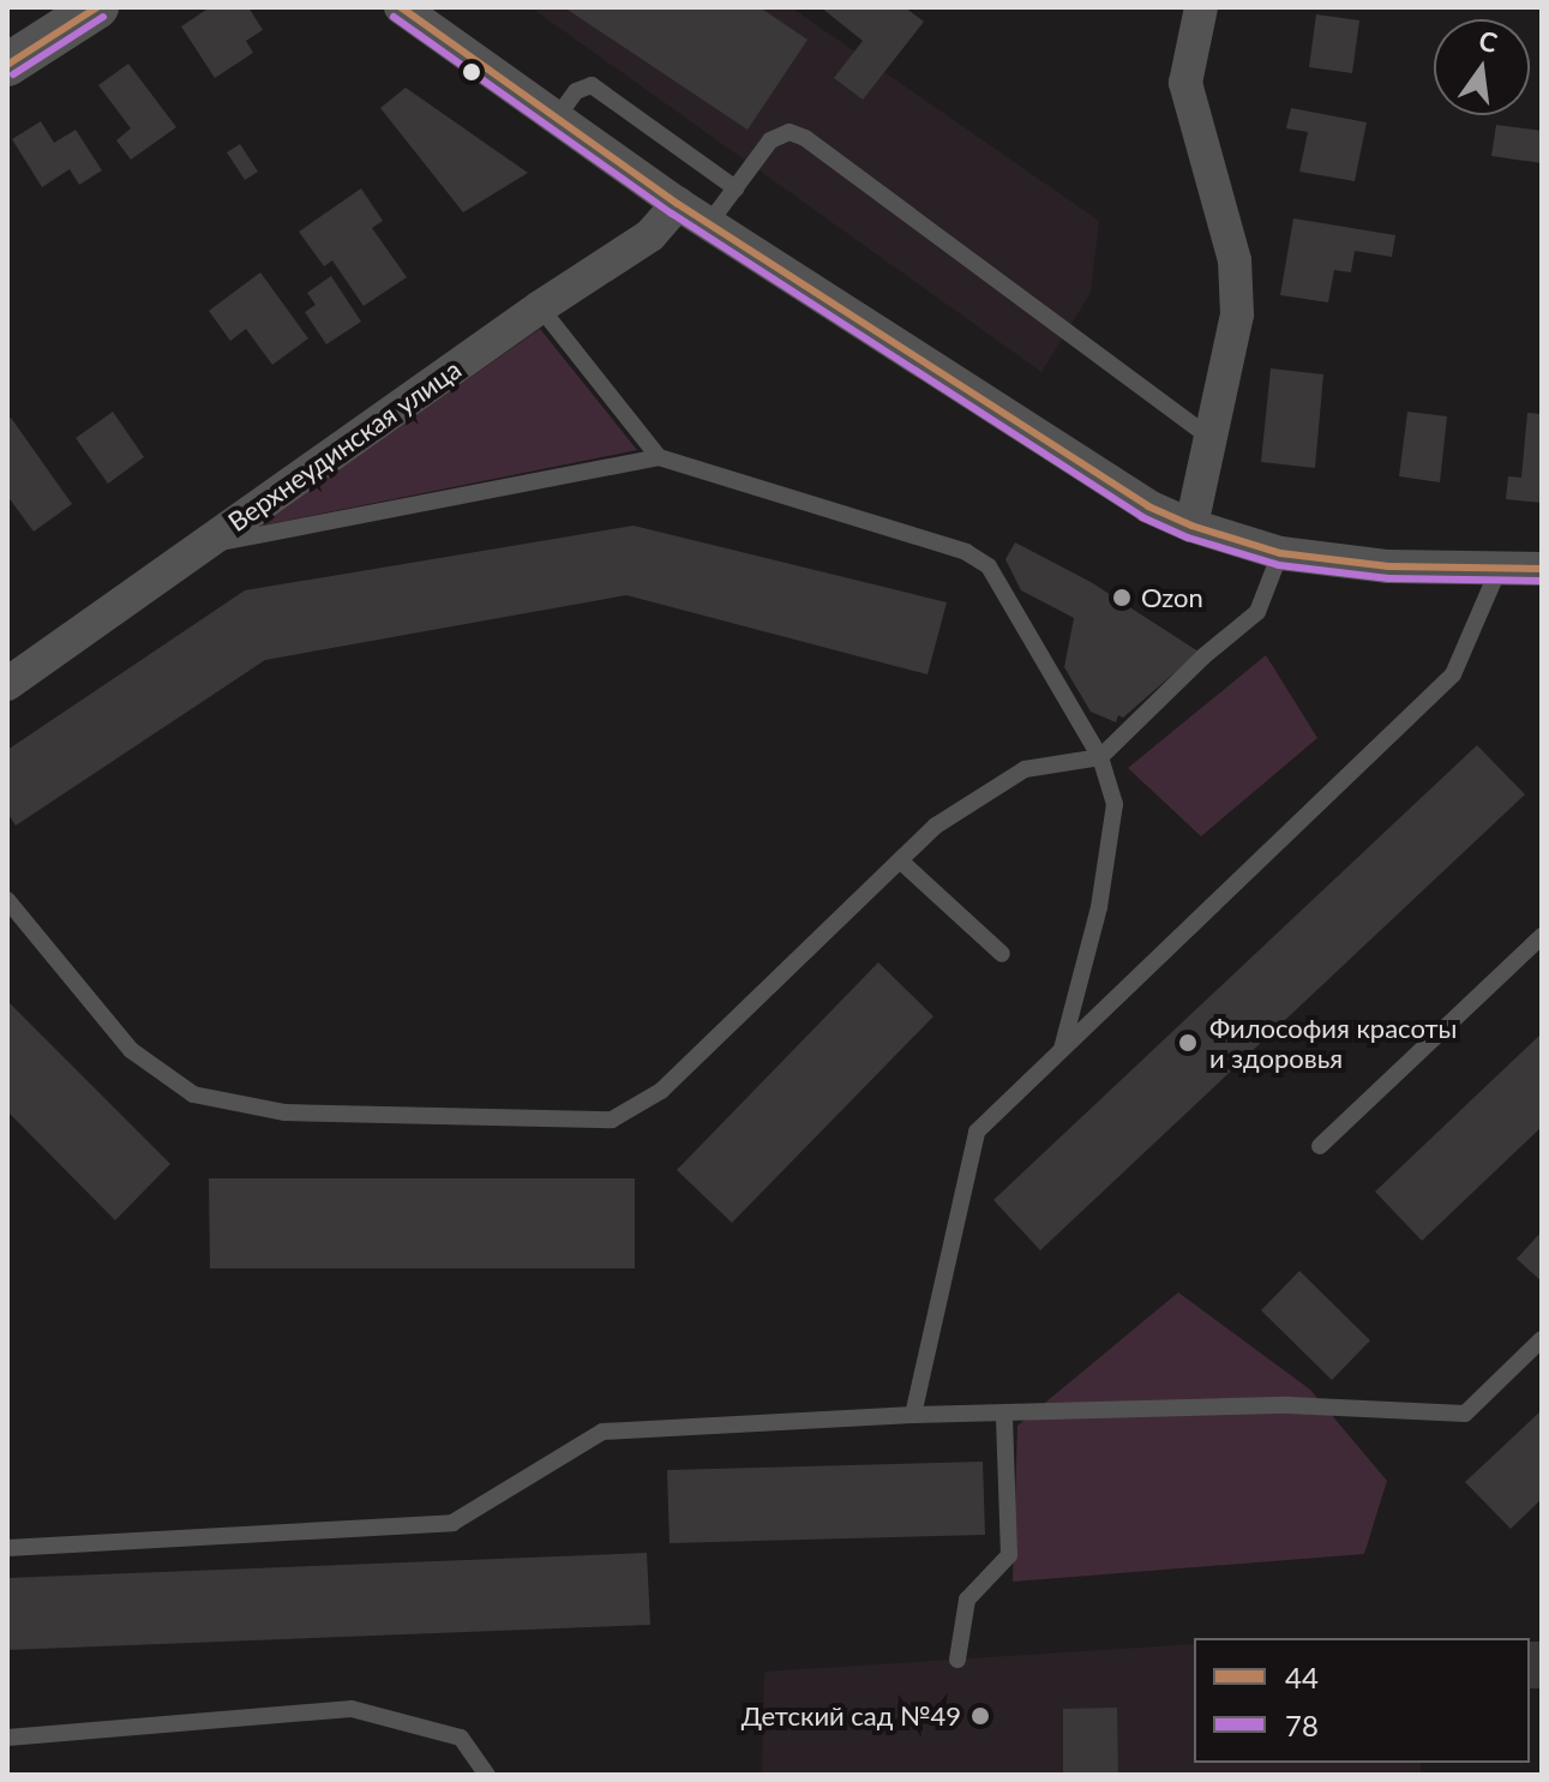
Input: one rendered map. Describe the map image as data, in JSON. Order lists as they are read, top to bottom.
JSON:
{
  "streets": {
    "street": ["Верхнеудинская улица"]
  },
  "places": ["Ozon", "Философия красоты и здоровья", "Детский сад №49"],
  "lines": ["transit line 44", "transit line 78"],
  "legend": ["44", "78"],
  "north": "top"
}
